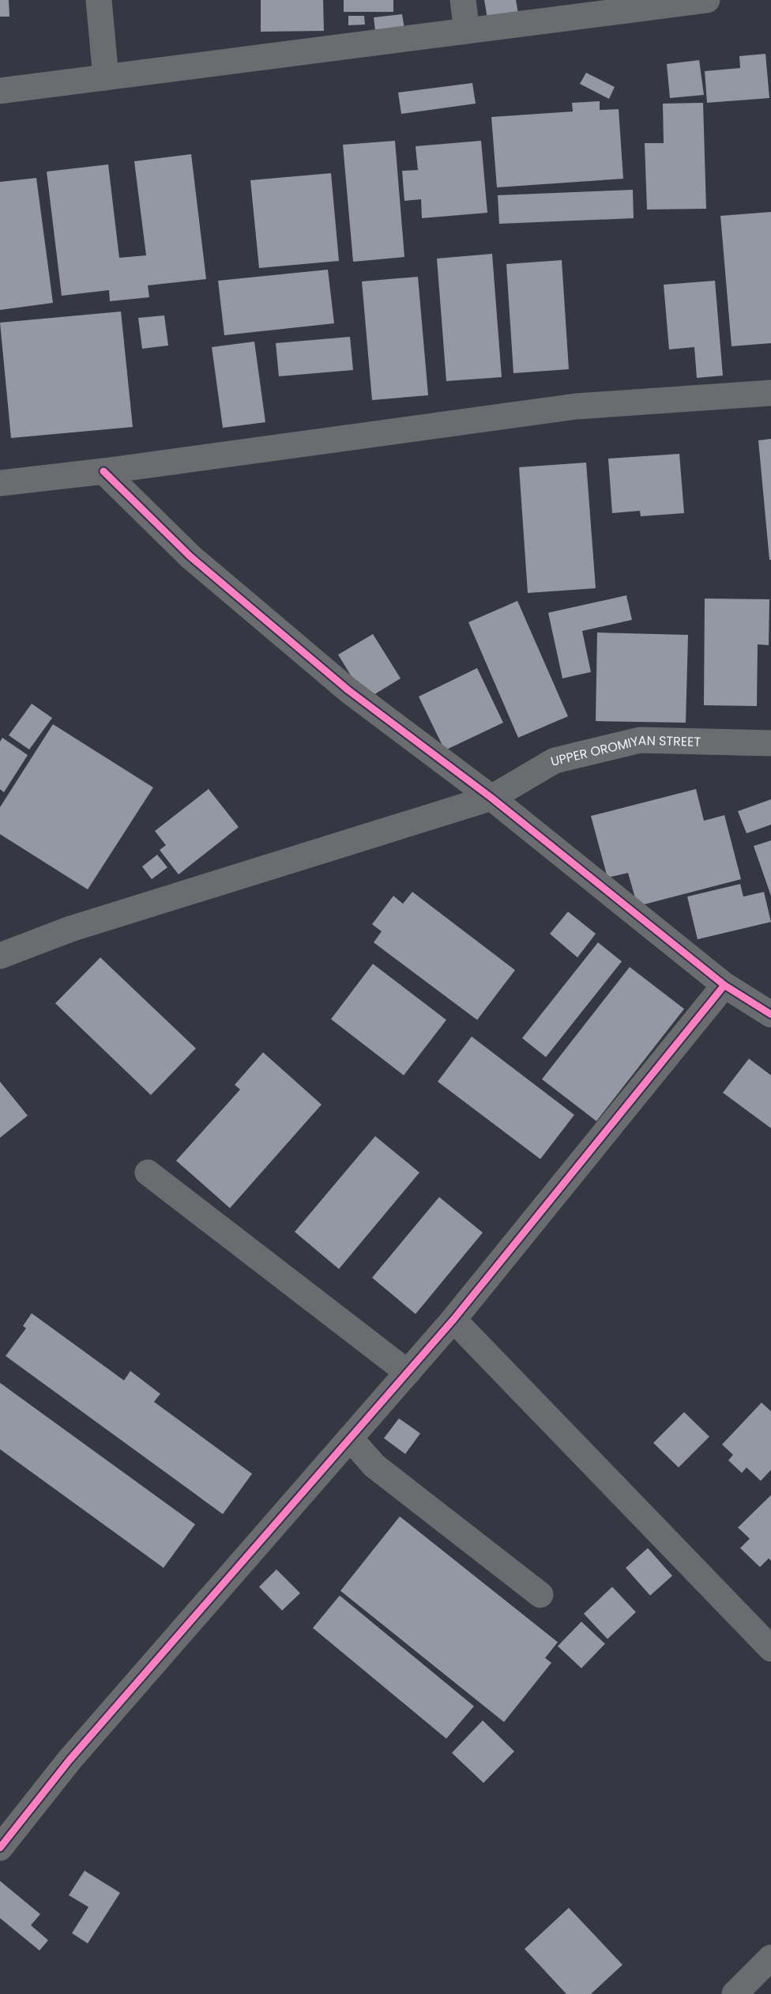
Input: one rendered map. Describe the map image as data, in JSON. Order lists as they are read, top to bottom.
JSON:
{
  "streets": {
    "street": ["UPPER OROMIYAN STREET"]
  }
}
